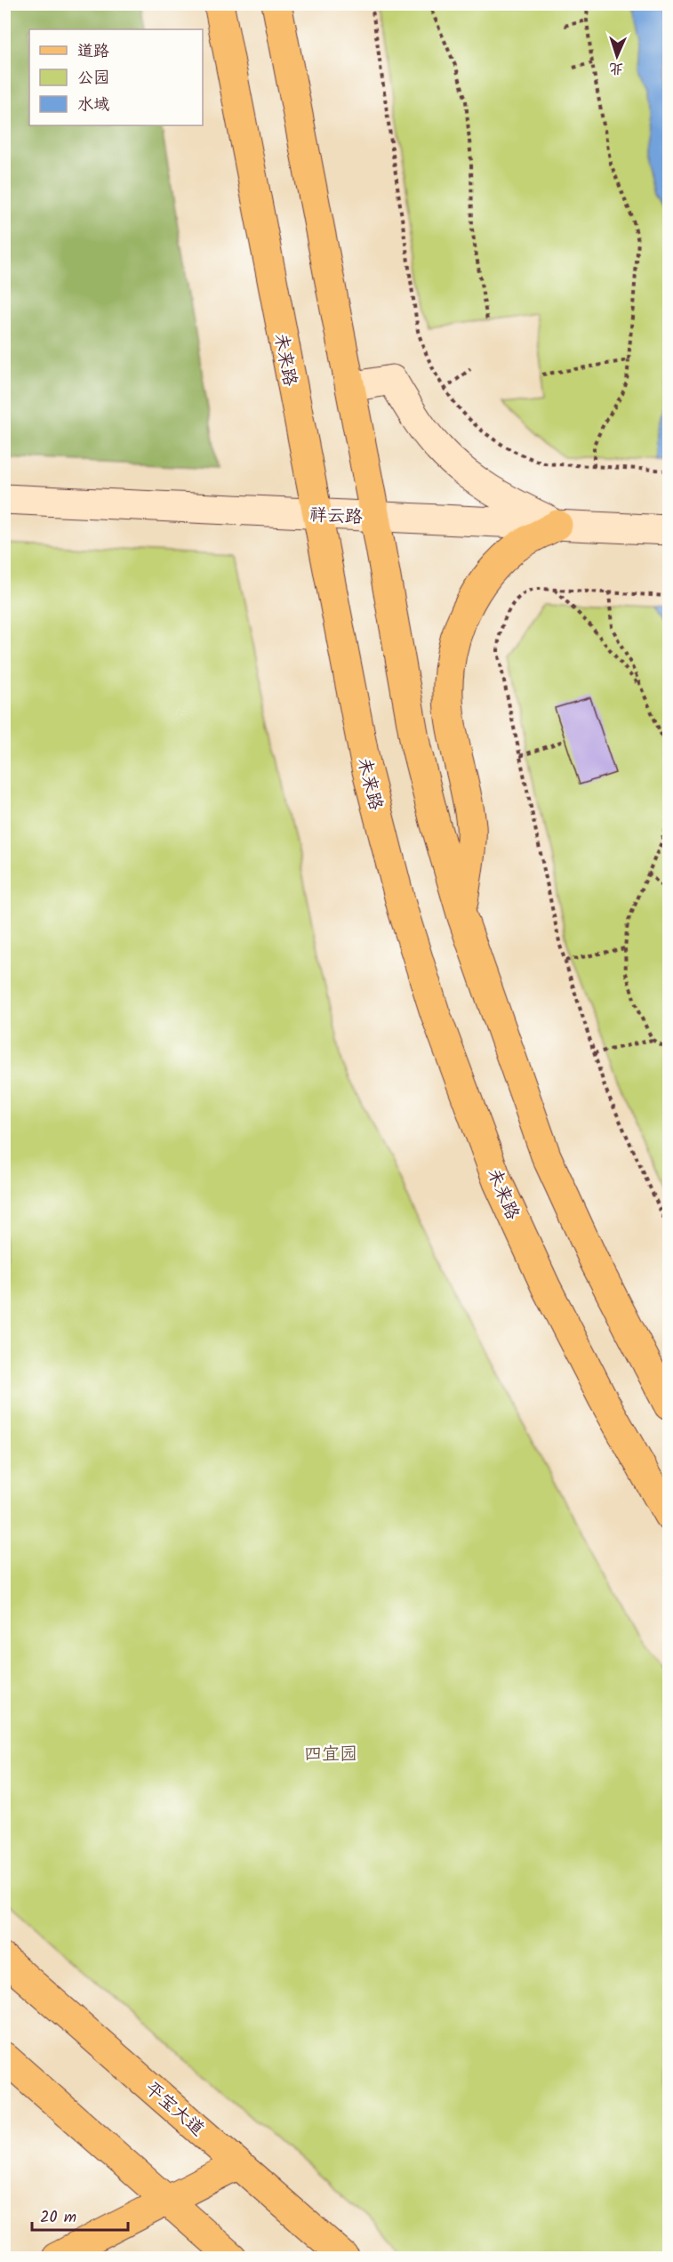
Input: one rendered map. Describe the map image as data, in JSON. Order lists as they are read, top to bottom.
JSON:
{
  "streets": {
    "main road": ["未来路", "祥云路", "平宝大道"]
  },
  "crossings": [
    ["未来路", "祥云路"]
  ],
  "parks": ["四宜园"],
  "legend": ["道路", "公园", "水域"],
  "scale_bar": "20 m",
  "north": "bottom"
}
